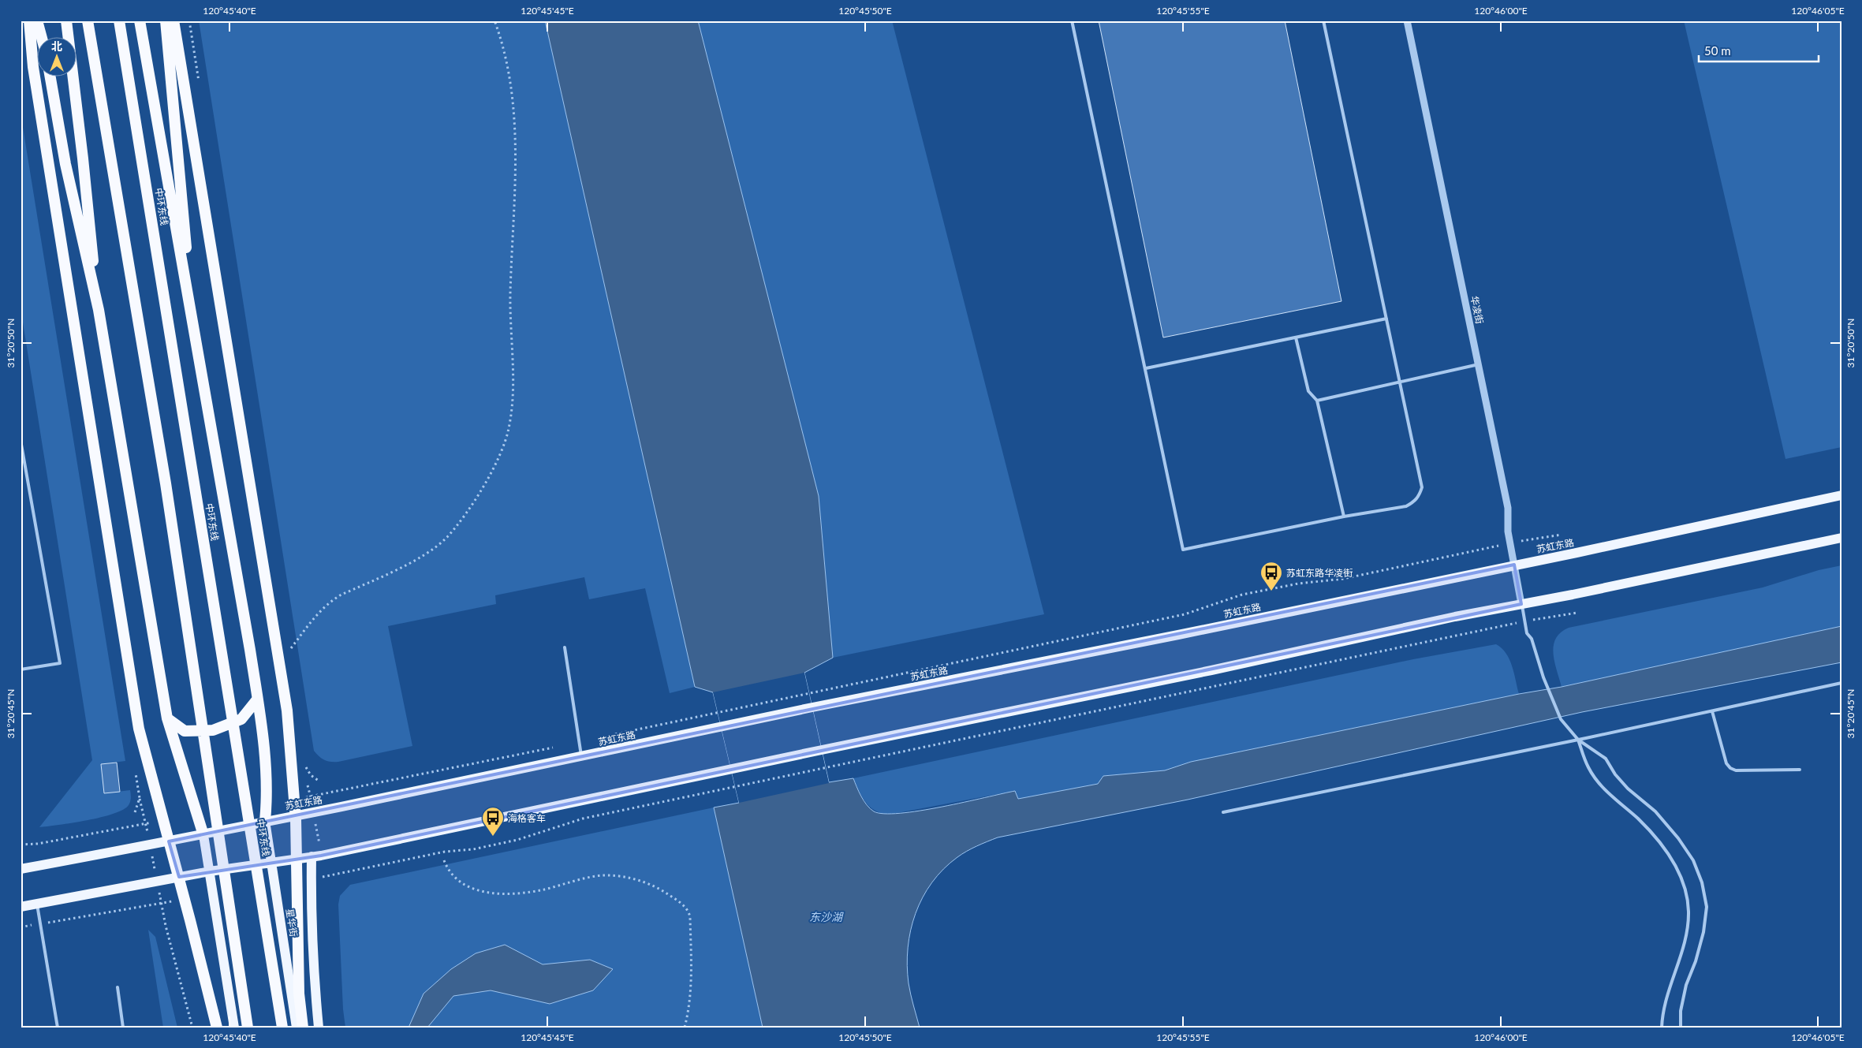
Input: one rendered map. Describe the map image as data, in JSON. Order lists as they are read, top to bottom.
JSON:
{
  "streets": {
    "highway": ["中环东线"],
    "main road": ["苏虹东路", "星华街"],
    "street": ["华凌街"]
  },
  "crossings": [
    ["华凌街", "苏虹东路"],
    ["苏虹东路", "星华街"]
  ],
  "water": ["东沙湖"],
  "places": {
    "bus stop": ["苏虹东路华凌街", "海格客车"]
  },
  "scale_bar": "50 m",
  "north": "top",
  "coordinates": [
    "120°45'40\"E",
    "120°45'45\"E",
    "120°45'50\"E",
    "120°45'55\"E",
    "120°46'00\"E",
    "120°46'05\"E",
    "31°20'50\"N",
    "31°20'45\"N"
  ]
}
